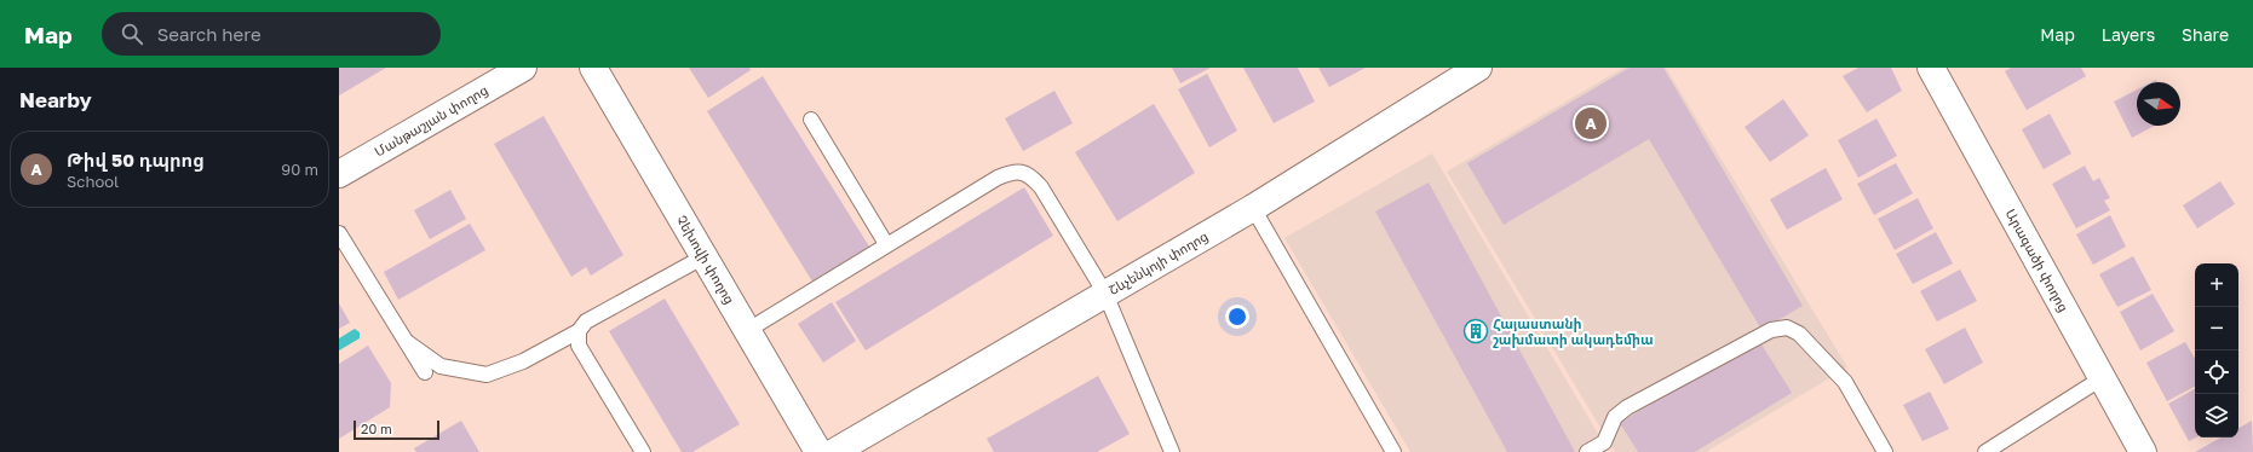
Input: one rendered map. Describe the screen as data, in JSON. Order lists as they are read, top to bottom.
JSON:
{
  "streets": {
    "street": [
      "Մանթաշյան փողոց",
      "Չեխովի փողոց",
      "Արագածի փողոց",
      "Շևչենկոյի փողոց"
    ]
  },
  "places": {
    "building": ["Հայաստանի շախմատի ակադեմիա"]
  },
  "scale_bar": "20 m",
  "north": "right",
  "page": {
    "header": "Map",
    "search": "Search here",
    "nav": ["Map", "Layers", "Share"],
    "heading": "Nearby",
    "pins": "A",
    "list": [
      {
        "mark": "A",
        "name": "Թիվ 50 դպրոց",
        "note": "School",
        "value": "90 m"
      }
    ],
    "map_buttons": ["+", "−"],
    "scale": "20 m"
  }
}
